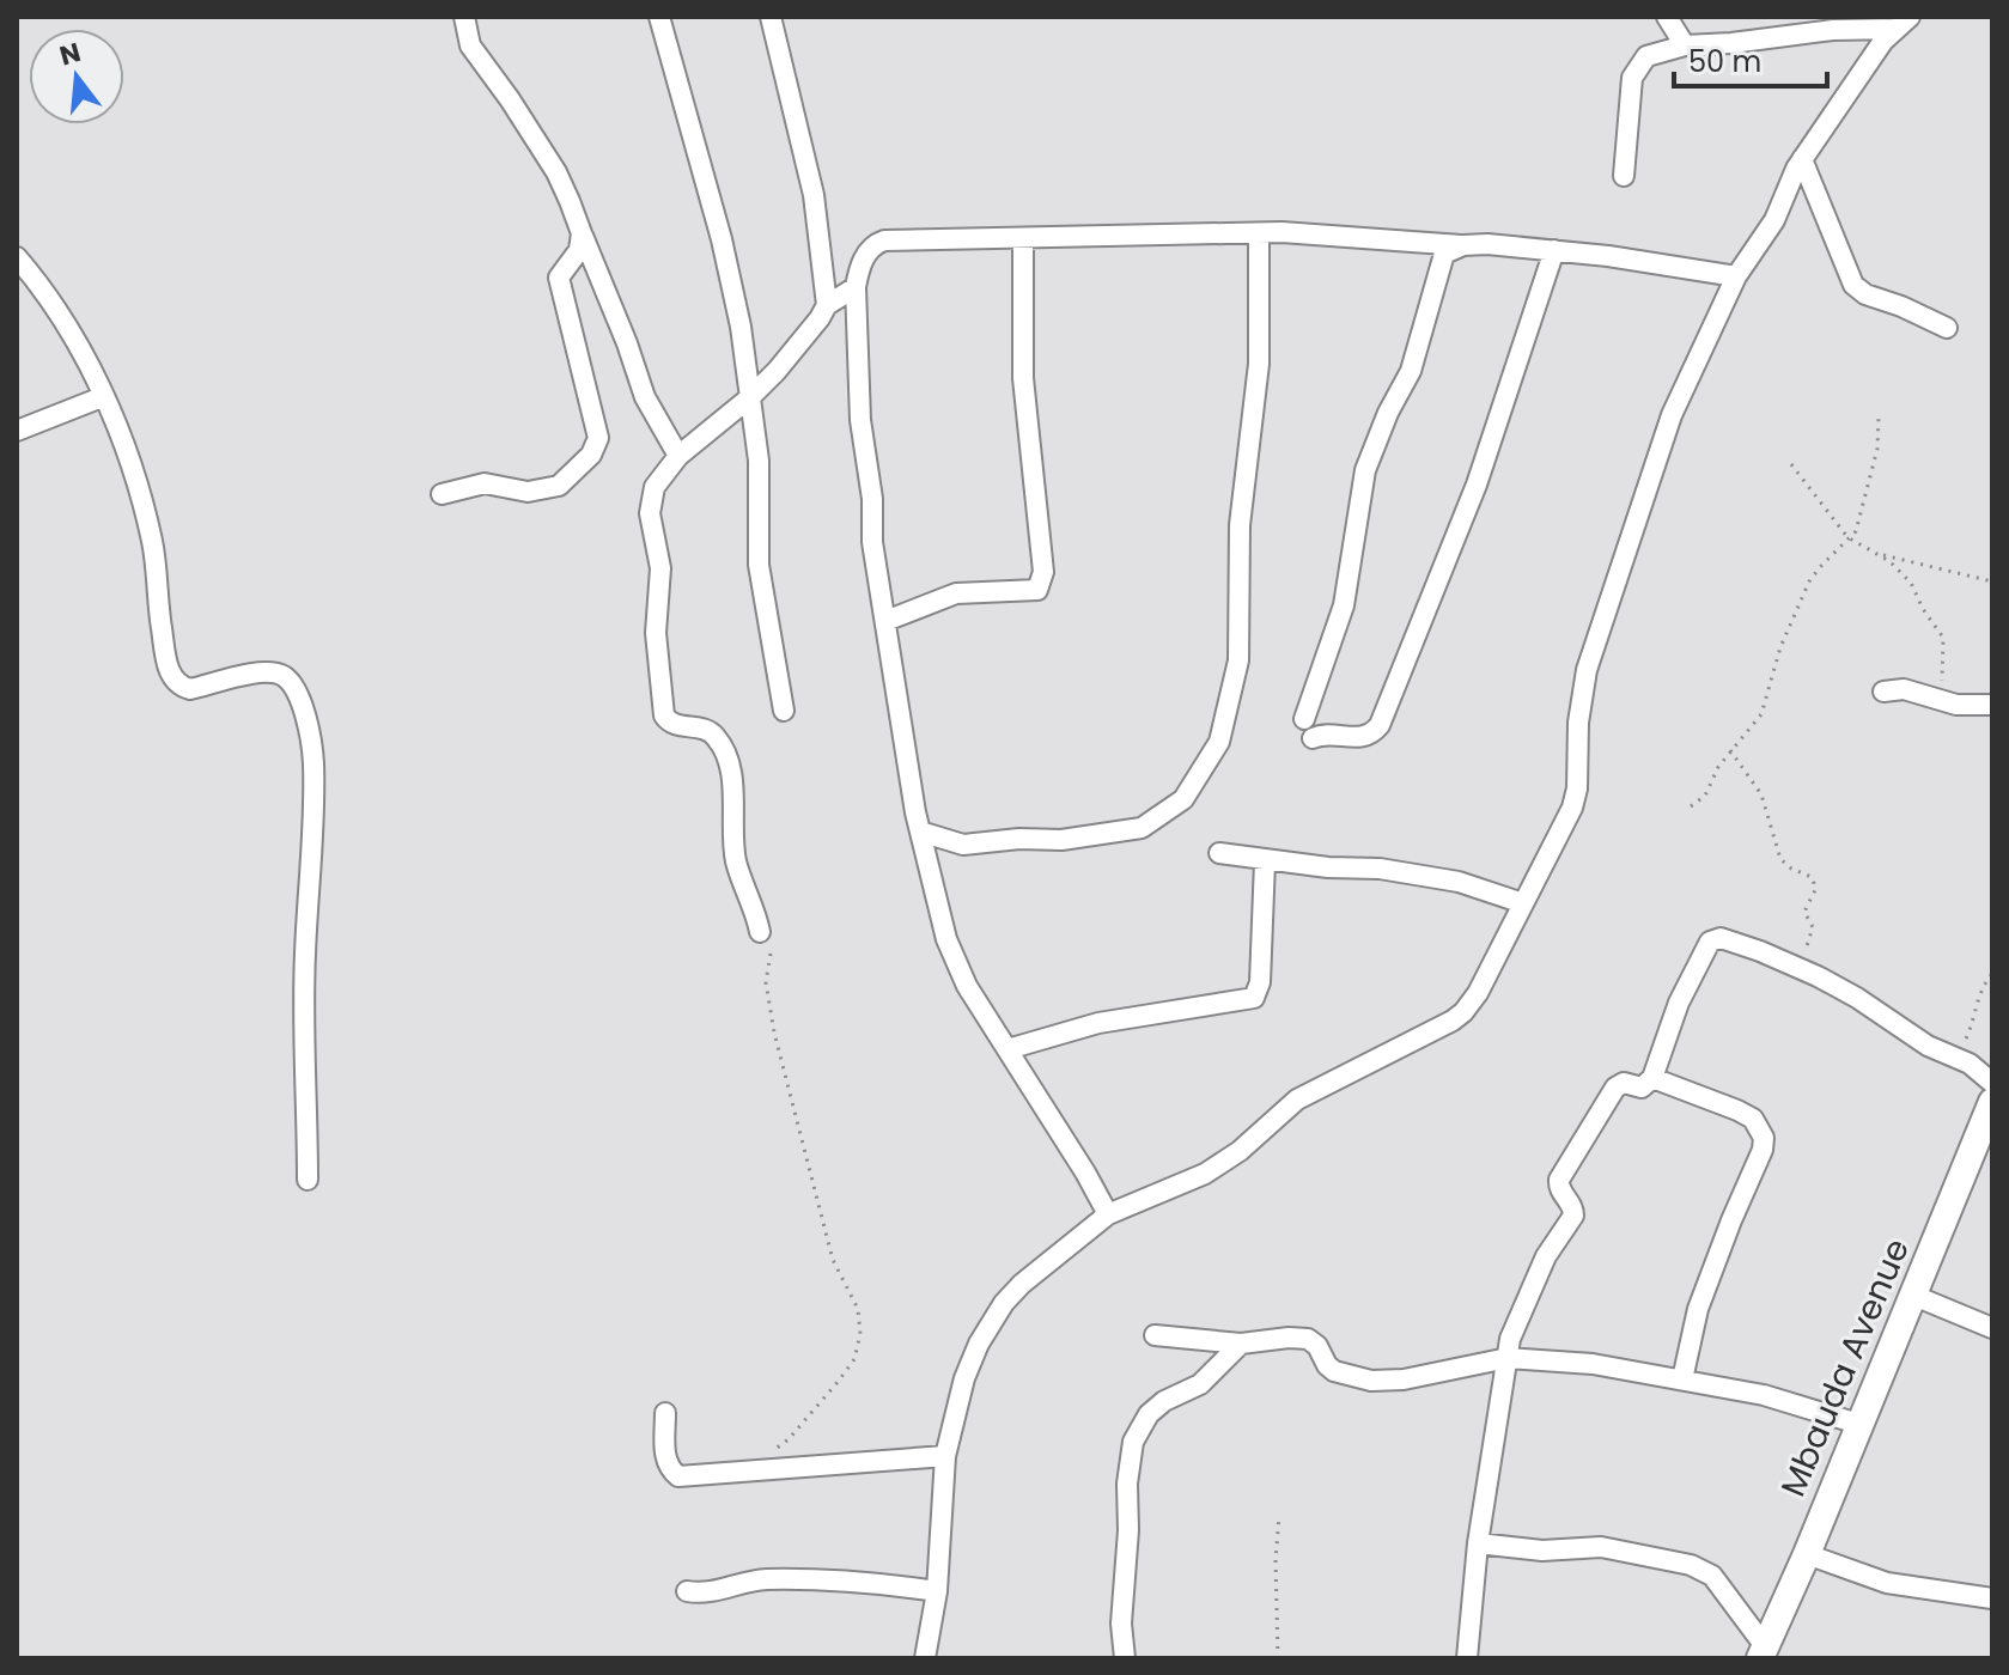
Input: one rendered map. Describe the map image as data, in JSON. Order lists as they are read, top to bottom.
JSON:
{
  "streets": {
    "street": ["Mbauda Avenue"]
  },
  "scale_bar": "50 m",
  "north": "top"
}
